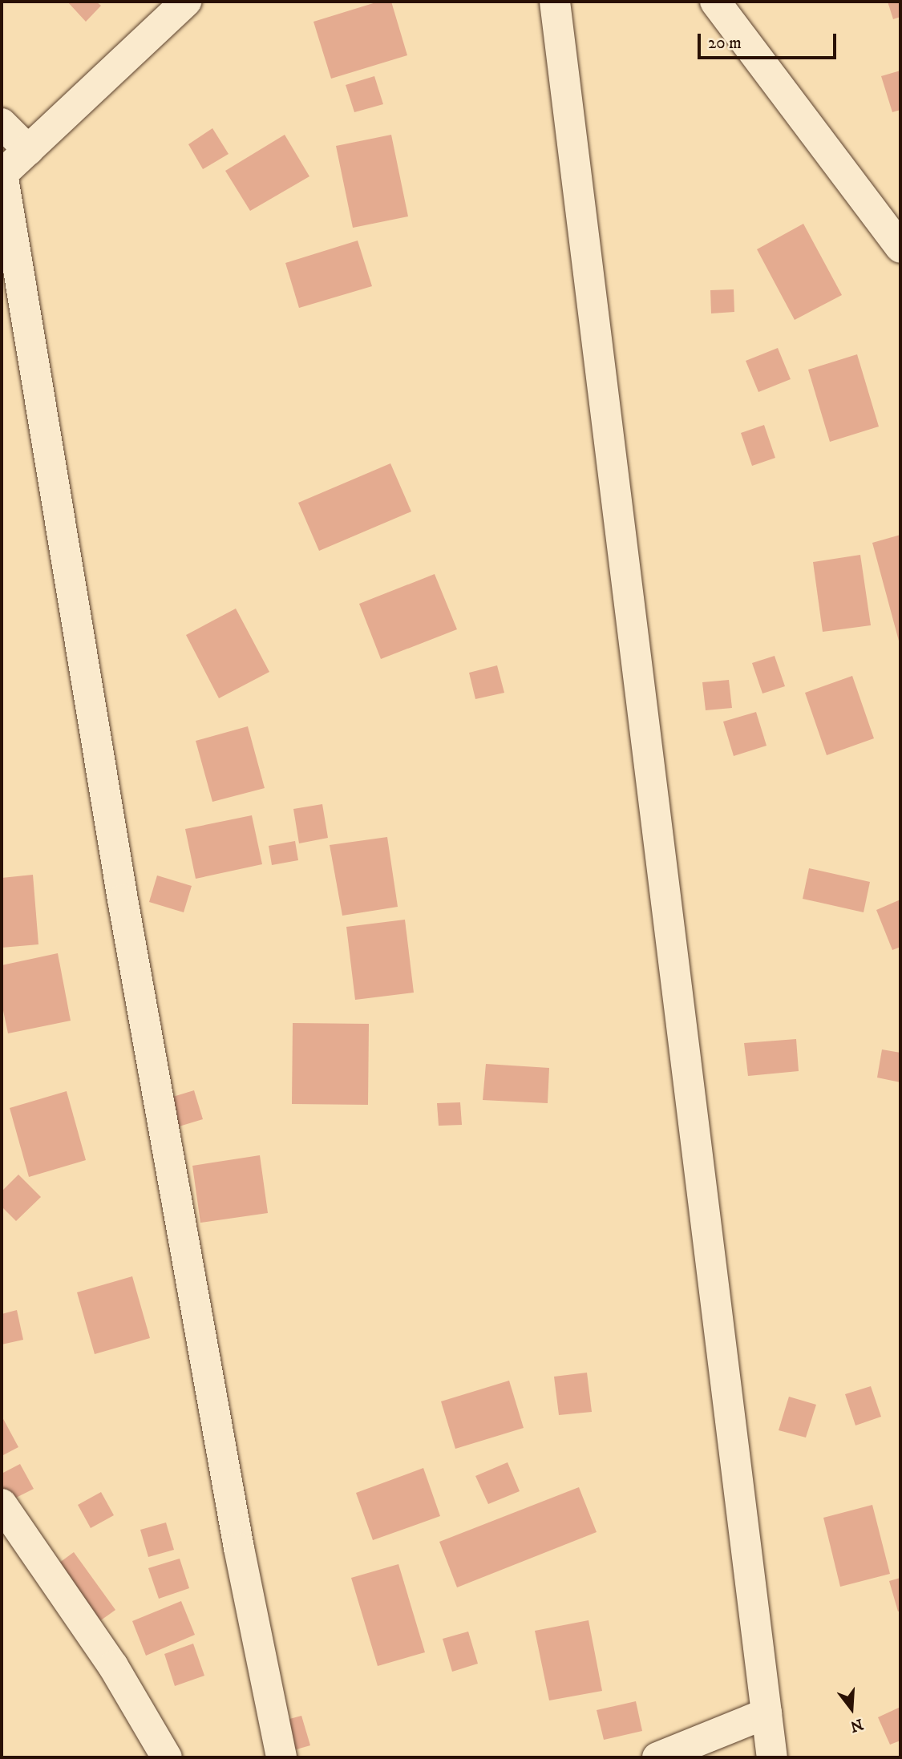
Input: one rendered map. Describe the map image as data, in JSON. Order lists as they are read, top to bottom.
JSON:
{
  "scale_bar": "20 m",
  "north": "bottom"
}
